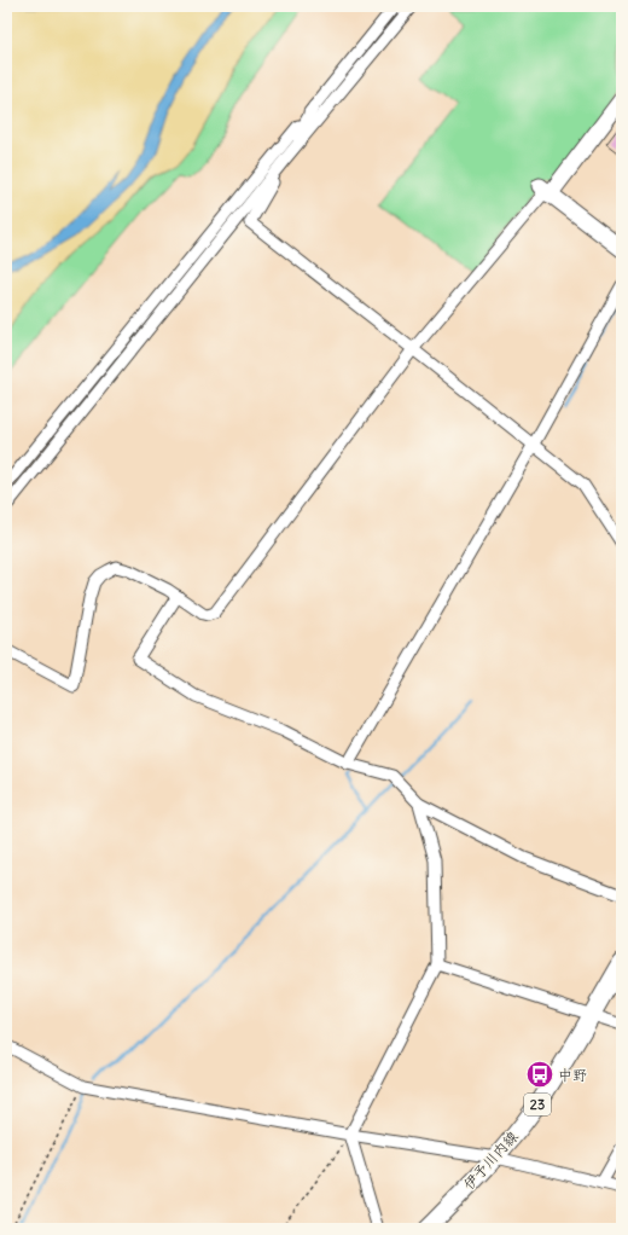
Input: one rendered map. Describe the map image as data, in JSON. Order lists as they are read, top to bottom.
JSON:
{
  "streets": {
    "main road": ["23", "伊予川内線"]
  },
  "places": {
    "bus stop": ["中野"]
  }
}
